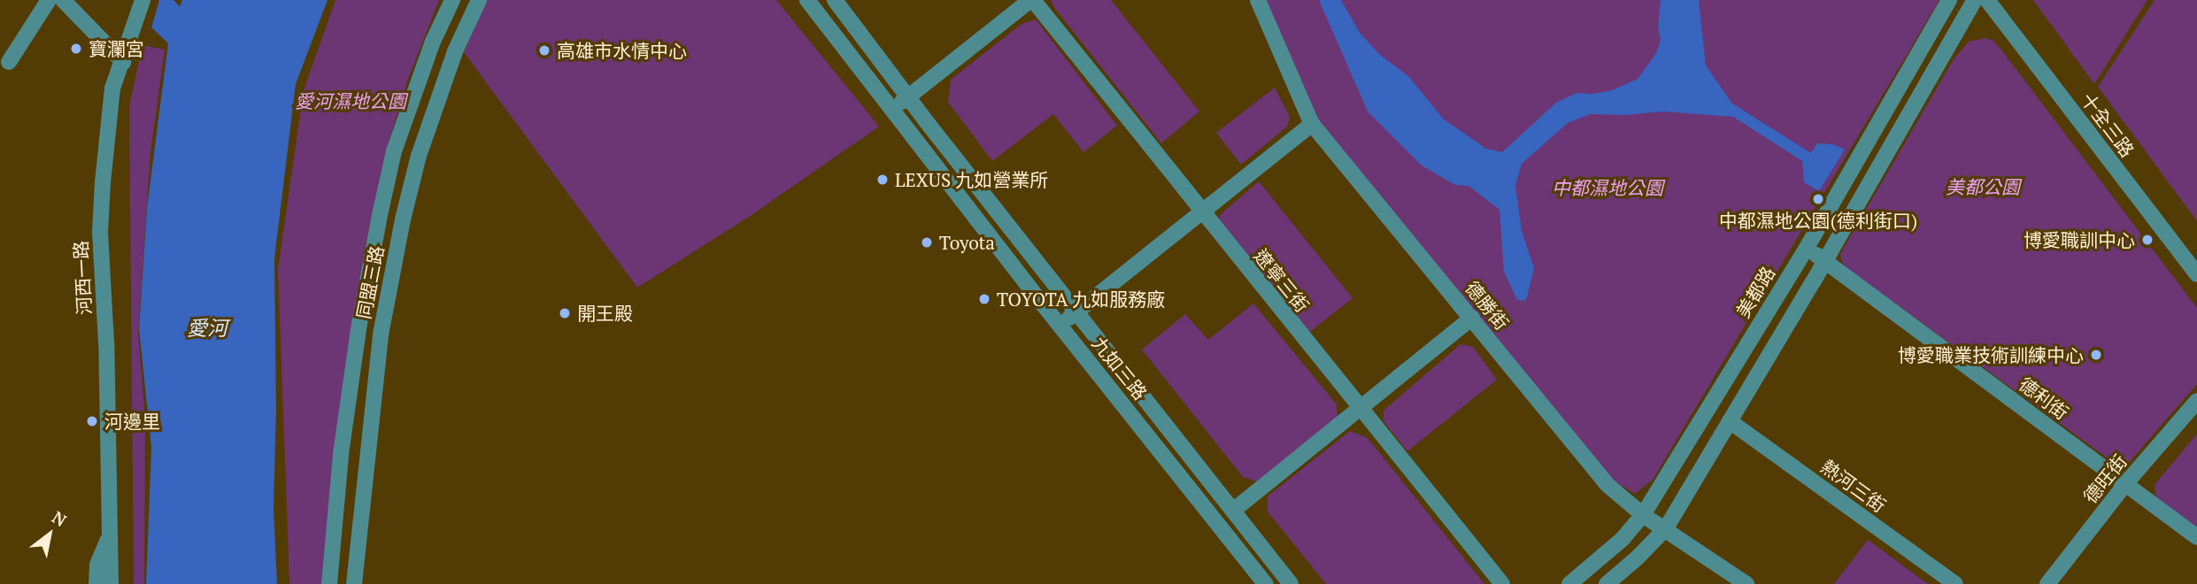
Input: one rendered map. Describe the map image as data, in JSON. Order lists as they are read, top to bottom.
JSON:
{
  "streets": {
    "street": [
      "十全三路",
      "河西一路",
      "遼寧三街",
      "同盟三路",
      "美都路",
      "德勝街",
      "九如三路",
      "德利街",
      "德旺街",
      "熱河三街"
    ]
  },
  "crossings": [
    ["美都路", "德勝街"],
    ["美都路", "德利街"],
    ["德利街", "德旺街"]
  ],
  "water": ["愛河"],
  "parks": ["愛河濕地公園", "美都公園", "中都濕地公園"],
  "places": [
    "寶瀾宮",
    "高雄市水情中心",
    "LEXUS 九如營業所",
    "中都濕地公園(德利街口)",
    "博愛職訓中心",
    "Toyota",
    "TOYOTA 九如服務廠",
    "開王殿",
    "博愛職業技術訓練中心",
    "河邊里"
  ],
  "north": "top right"
}
